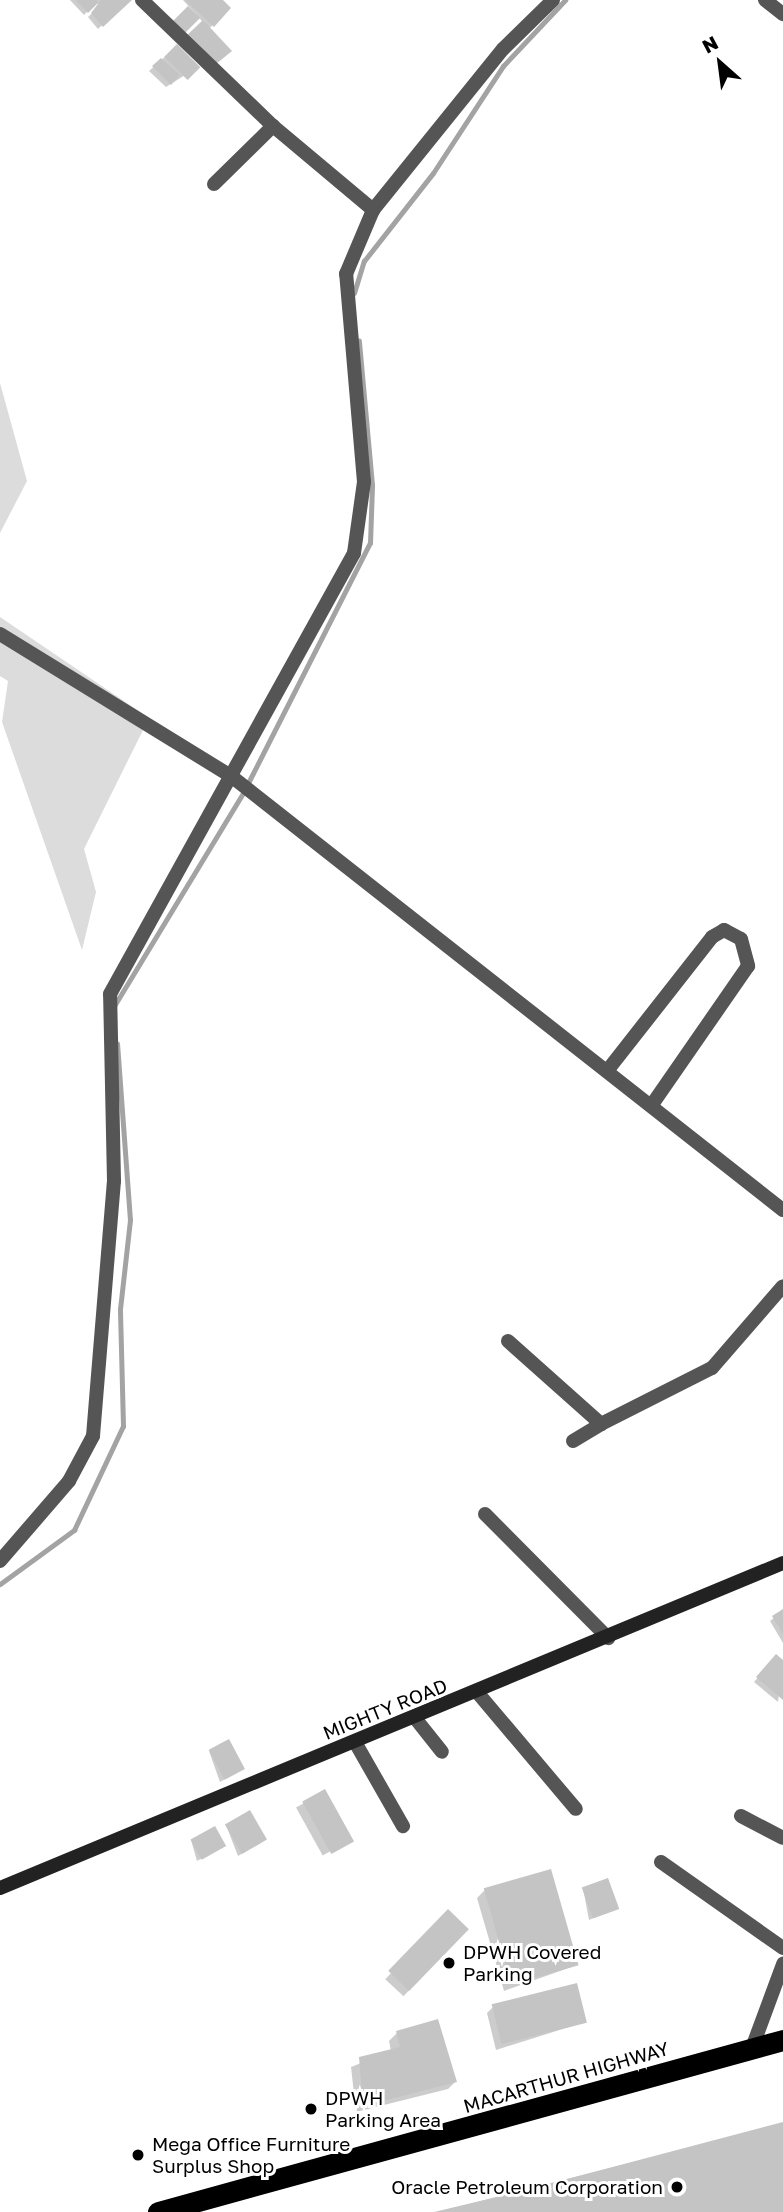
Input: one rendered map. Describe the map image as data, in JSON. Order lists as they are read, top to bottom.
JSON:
{
  "streets": {
    "highway": ["MACARTHUR HIGHWAY"],
    "street": ["MIGHTY ROAD"]
  },
  "places": [
    "DPWH Covered Parking",
    "DPWH Parking Area",
    "Mega Office Furniture Surplus Shop",
    "Oracle Petroleum Corporation"
  ],
  "north": "top left"
}
